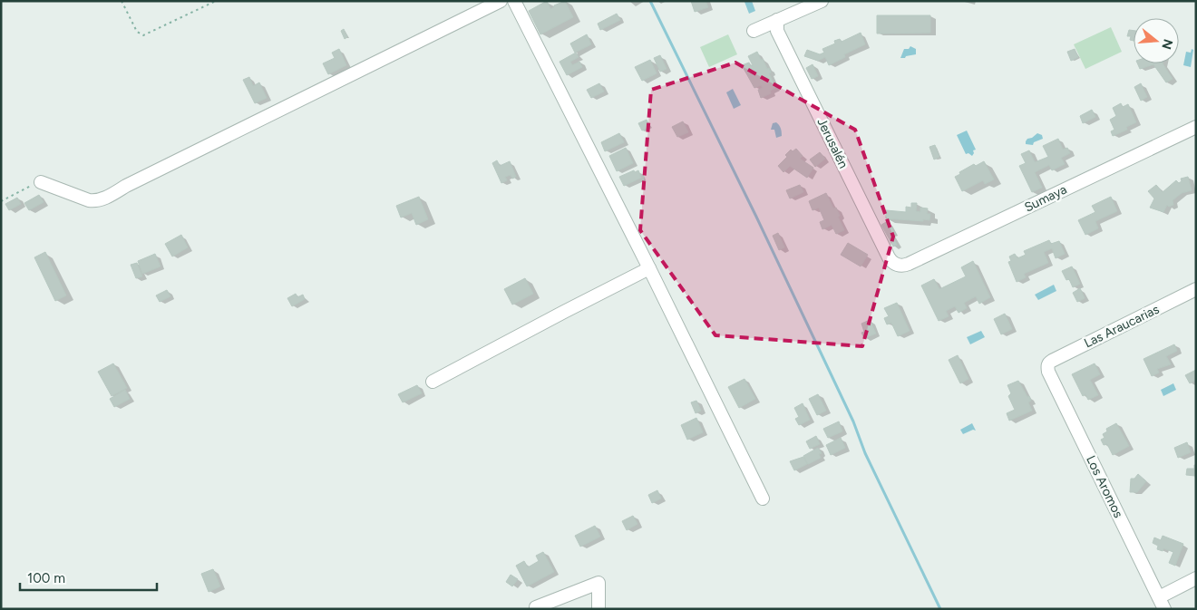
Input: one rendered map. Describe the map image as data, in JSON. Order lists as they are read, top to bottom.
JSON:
{
  "streets": {
    "street": [
      "Jerusalén",
      "Sumaya",
      "Las Araucarias",
      "Los Aromos"
    ]
  },
  "crossings": [
    ["Jerusalén", "Sumaya"],
    ["Las Araucarias", "Los Aromos"]
  ],
  "scale_bar": "100 m",
  "north": "right"
}
